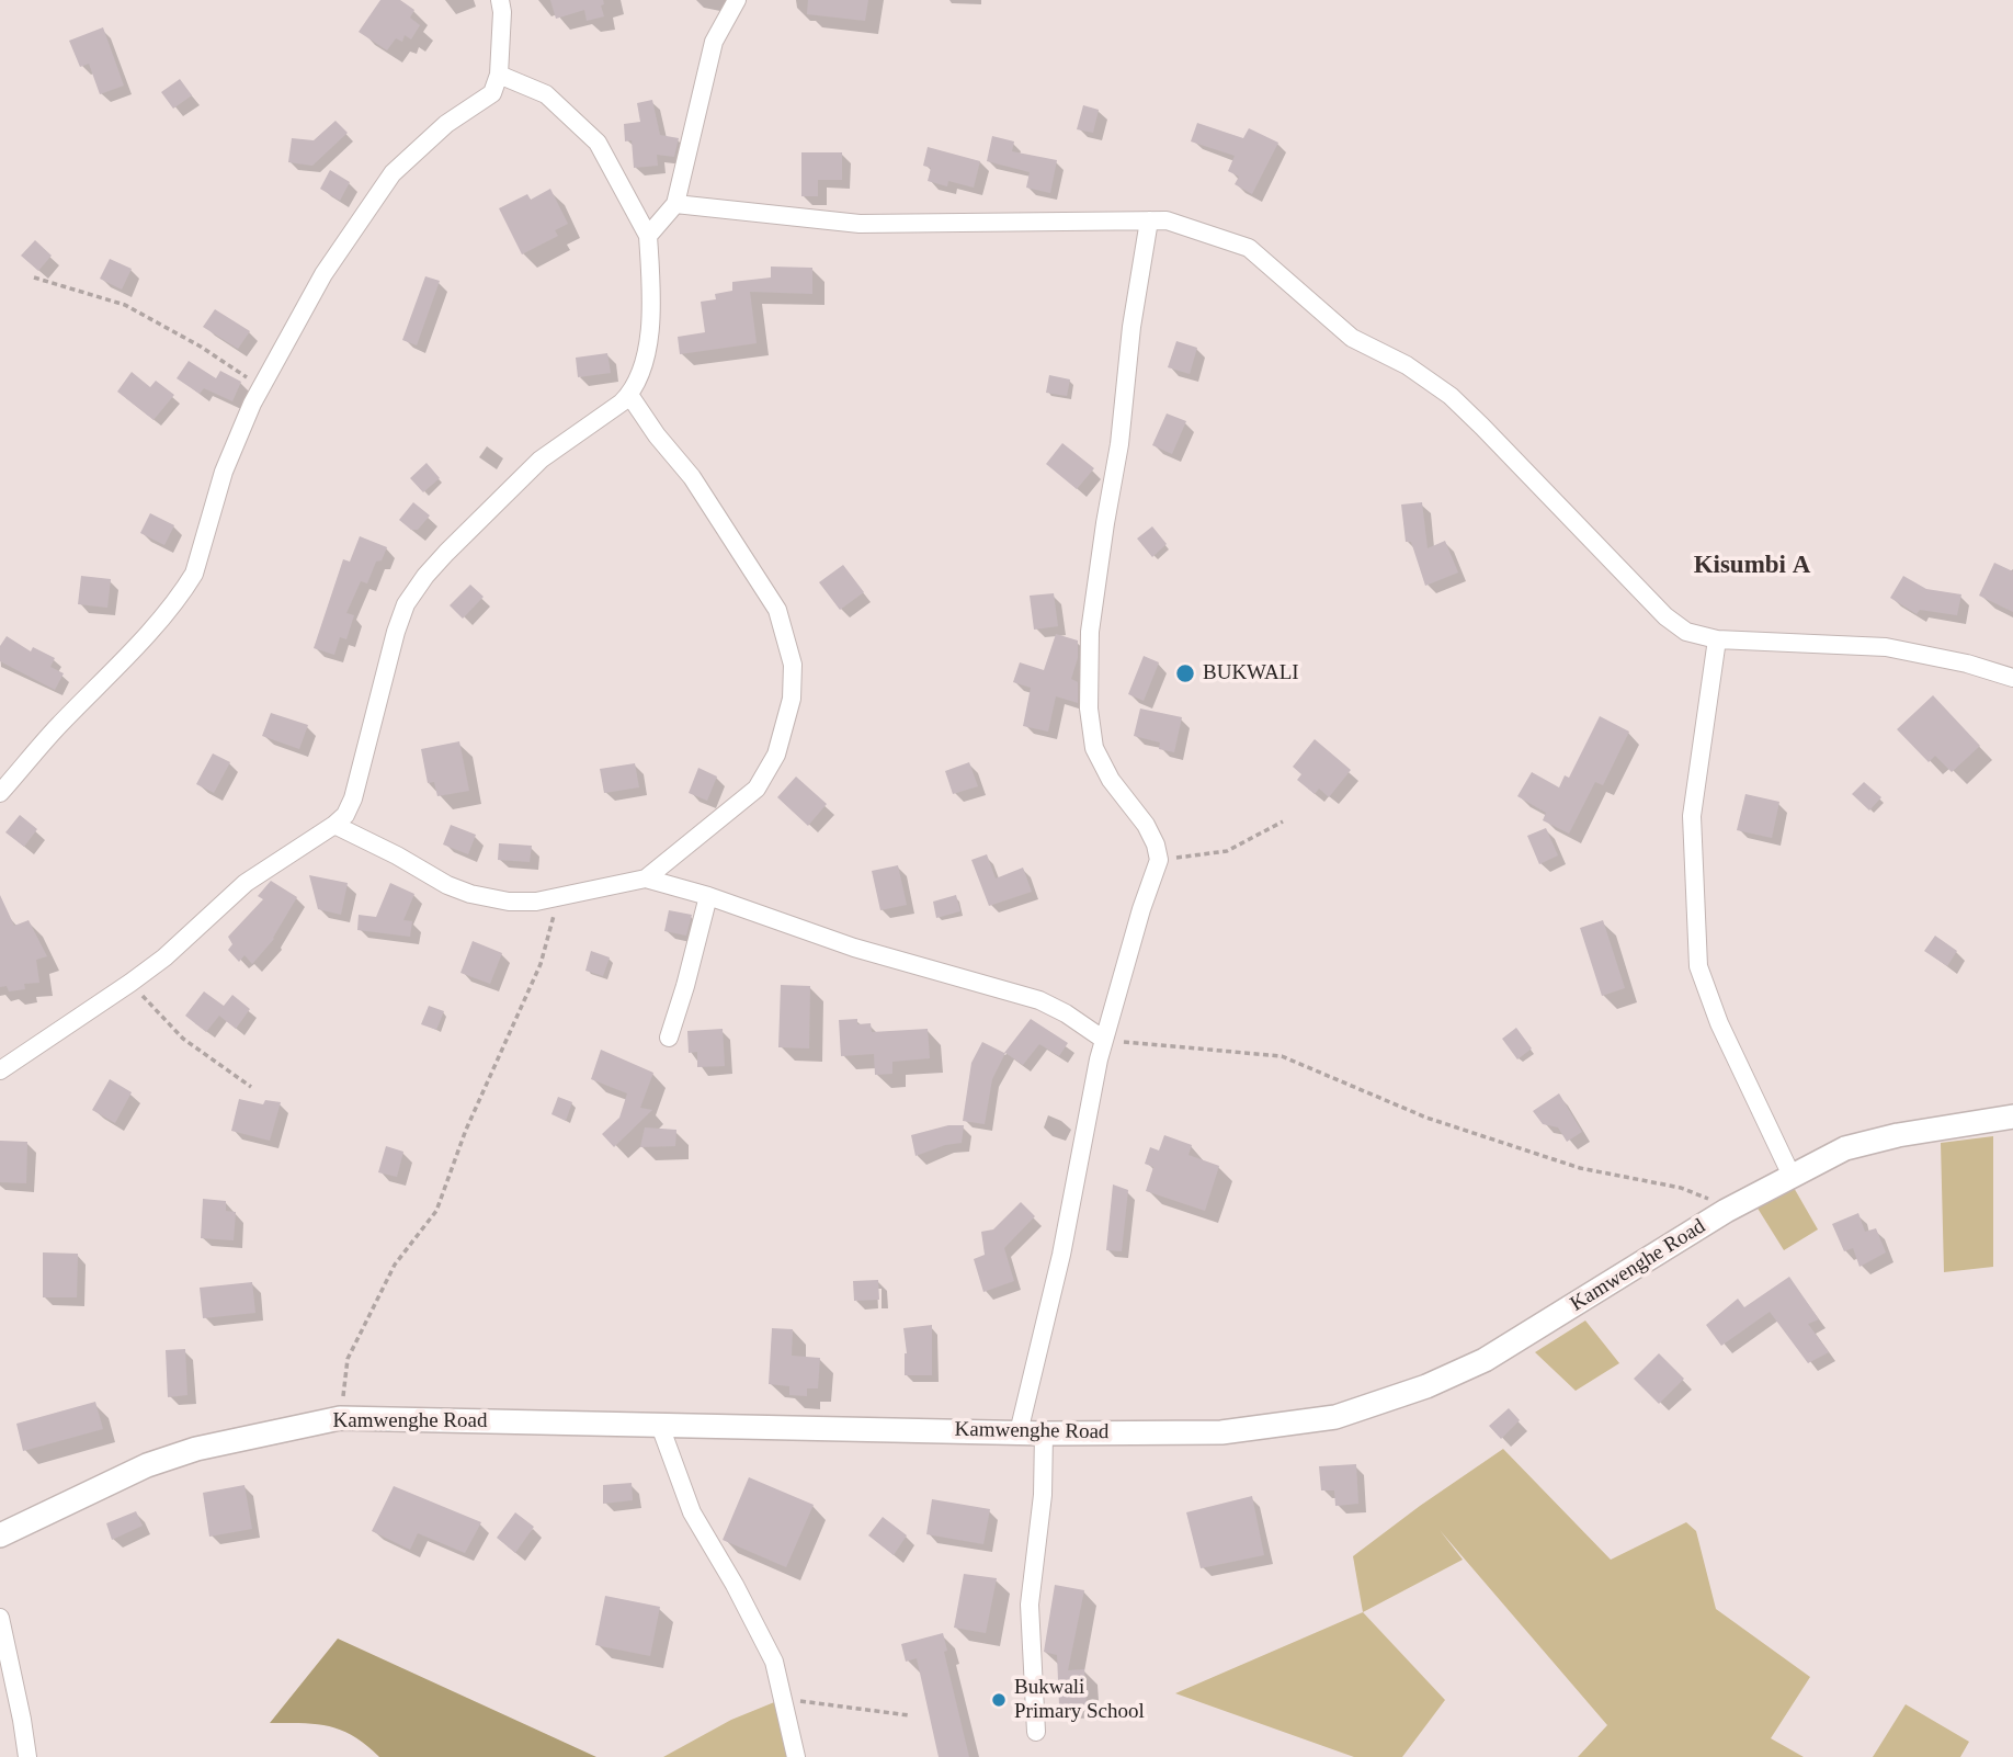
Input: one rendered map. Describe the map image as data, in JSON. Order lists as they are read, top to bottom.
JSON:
{
  "streets": {
    "main road": ["Kamwenghe Road"]
  },
  "districts": ["Kisumbi A"],
  "places": ["BUKWALI", "Bukwali Primary School"]
}
